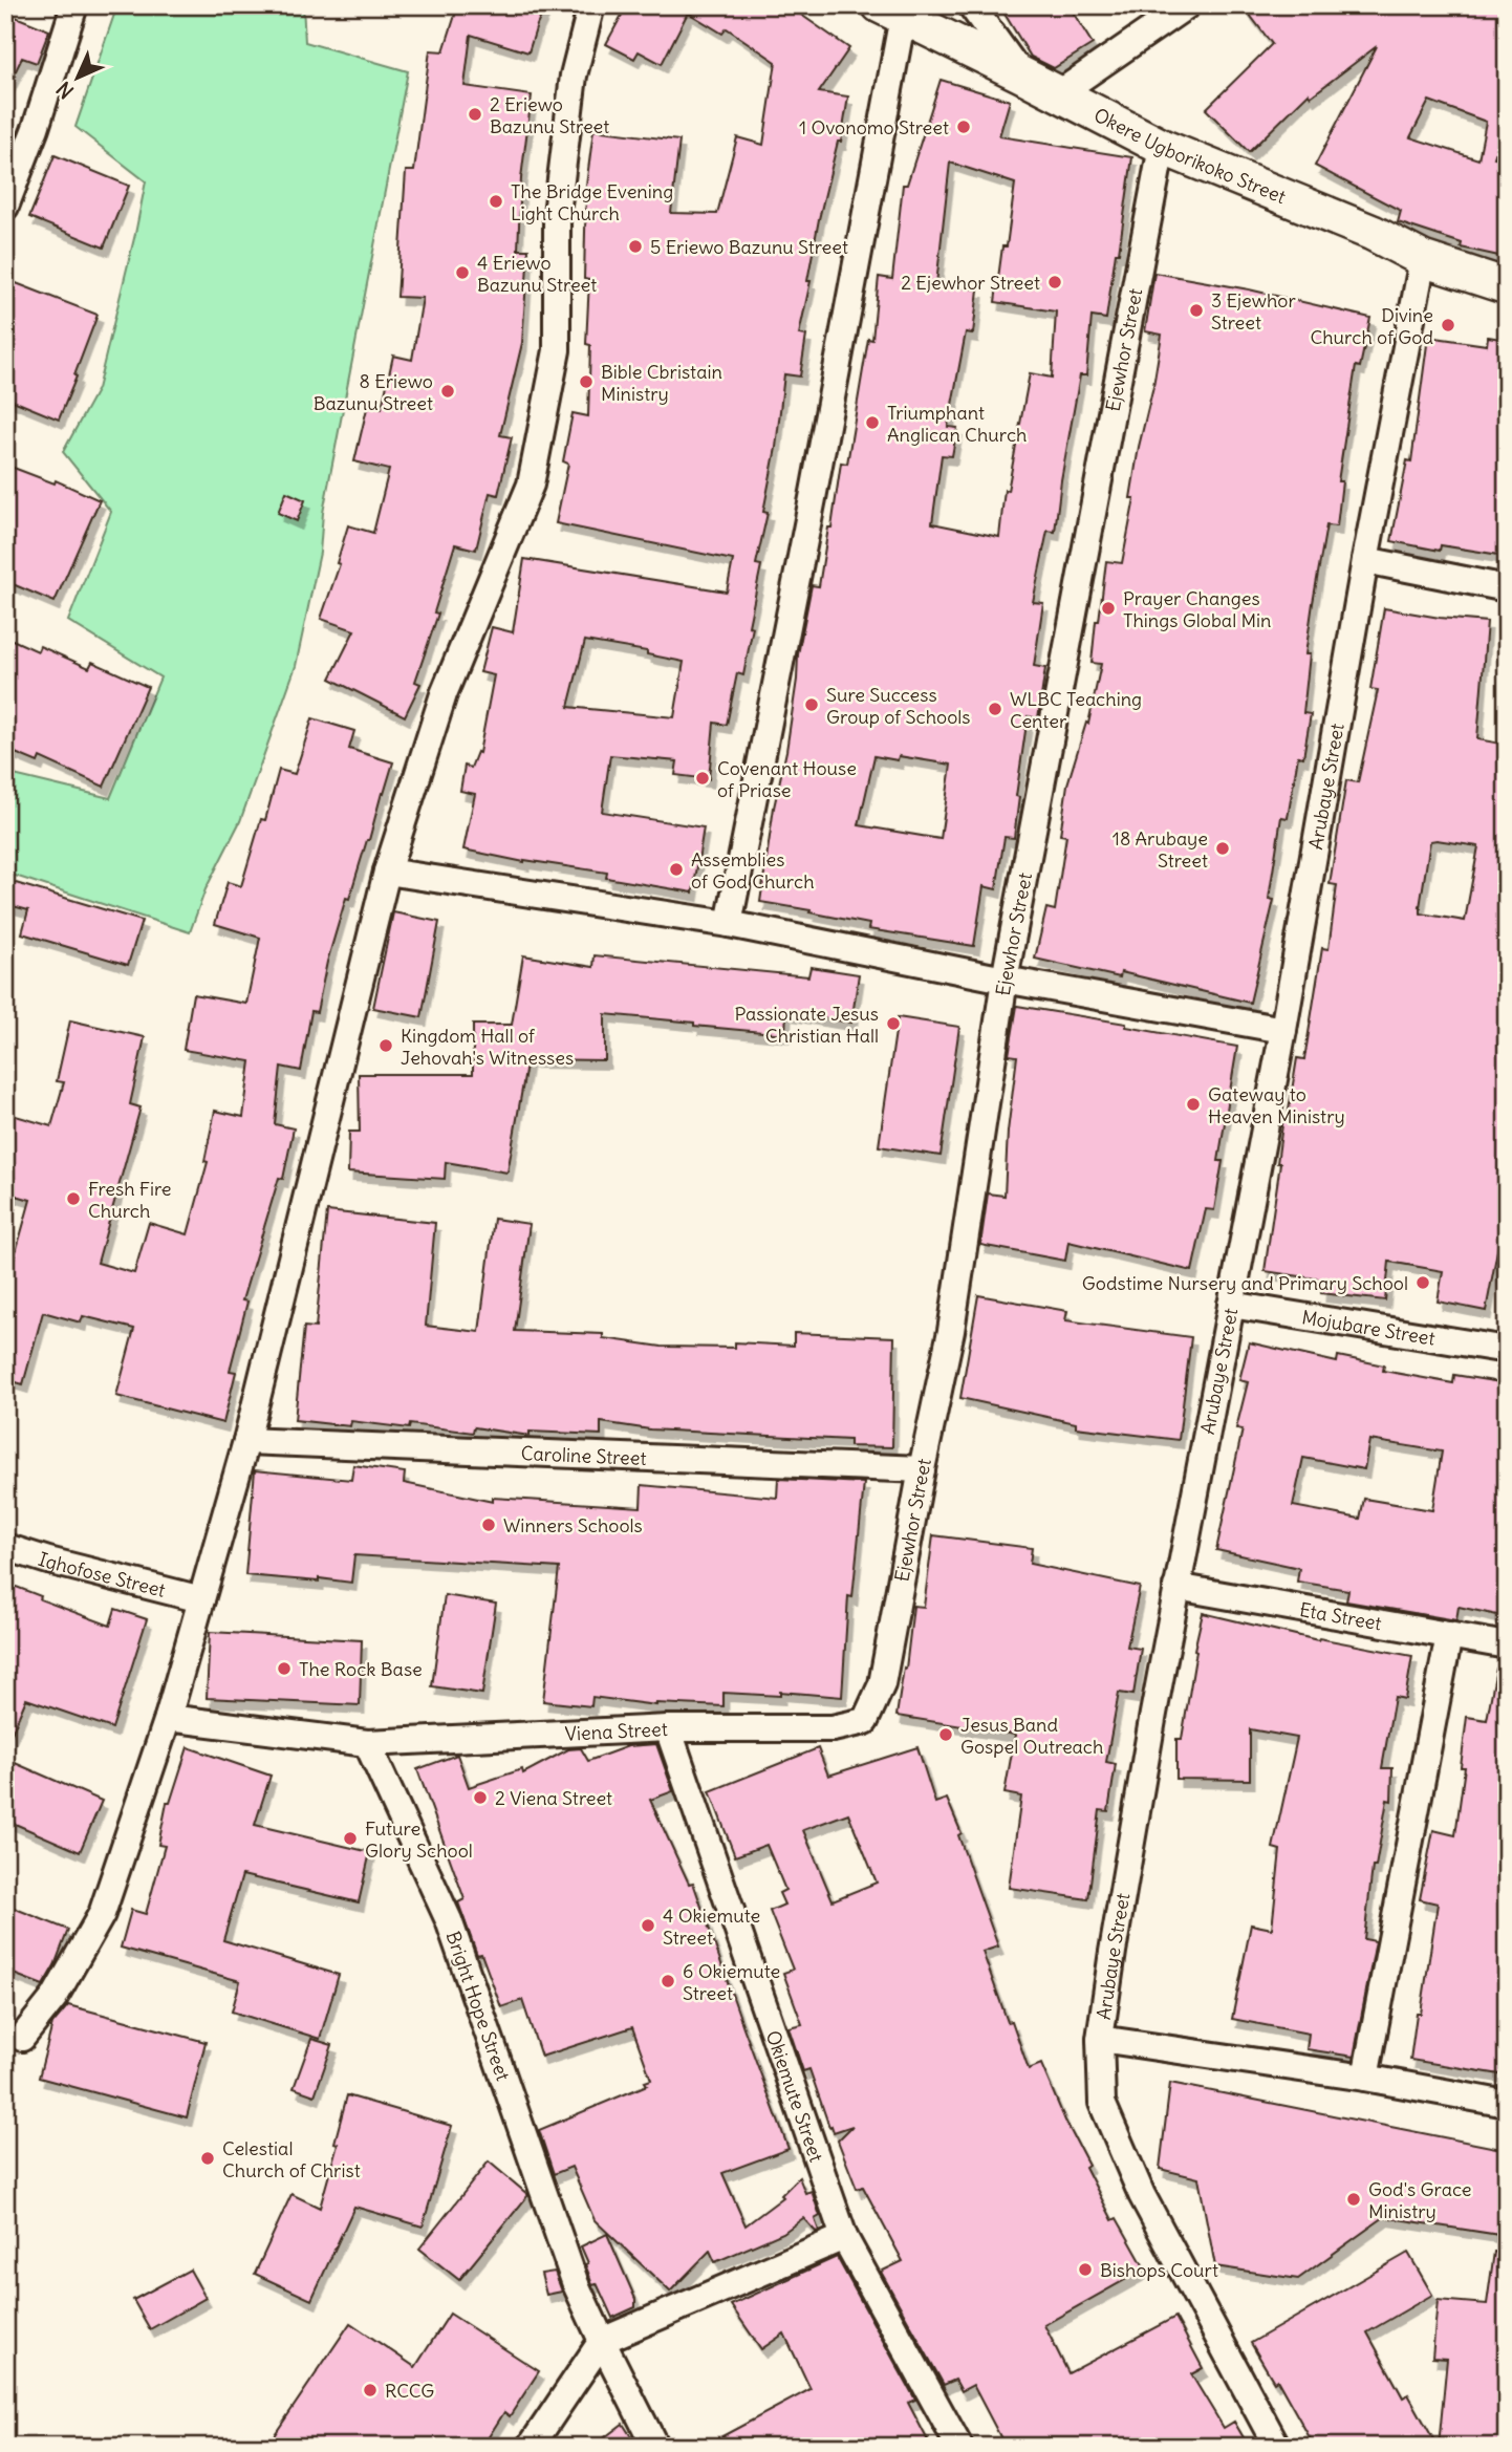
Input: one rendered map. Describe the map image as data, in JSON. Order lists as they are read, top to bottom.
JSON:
{
  "streets": {
    "street": [
      "Okere Ugborikoko Street",
      "Ejewhor Street",
      "Arubaye Street",
      "Mojubare Street",
      "Caroline Street",
      "Ighofose Street",
      "Eta Street",
      "Viena Street",
      "Bright Hope Street",
      "Okiemute Street"
    ]
  },
  "crossings": [
    ["Okere Ugborikoko Street", "Ejewhor Street"],
    ["Okere Ugborikoko Street", "Arubaye Street"],
    ["Ejewhor Street", "Caroline Street"],
    ["Ejewhor Street", "Viena Street"],
    ["Arubaye Street", "Mojubare Street"],
    ["Arubaye Street", "Eta Street"],
    ["Viena Street", "Bright Hope Street"],
    ["Viena Street", "Okiemute Street"]
  ],
  "places": [
    "2 Eriewo Bazunu Street",
    "1 Ovonomo Street",
    "The Bridge Evening Light Church",
    "5 Eriewo Bazunu Street",
    "4 Eriewo Bazunu Street",
    "2 Ejewhor Street",
    "3 Ejewhor Street",
    "Divine Church of God",
    "Bible Cbristain Ministry",
    "8 Eriewo Bazunu Street",
    "Triumphant Anglican Church",
    "Prayer Changes Things Global Min",
    "Sure Success Group of Schools",
    "WLBC Teaching Center",
    "Covenant House of Priase",
    "18 Arubaye Street",
    "Assemblies of God Church",
    "Passionate Jesus Christian Hall",
    "Kingdom Hall of Jehovah's Witnesses",
    "Gateway to Heaven Ministry",
    "Fresh Fire Church",
    "Godstime Nursery and Primary School",
    "Winners Schools",
    "The Rock Base",
    "Jesus Band Gospel Outreach",
    "2 Viena Street",
    "Future Glory School",
    "4 Okiemute Street",
    "6 Okiemute Street",
    "Celestial Church of Christ",
    "God's Grace Ministry",
    "Bishops Court",
    "RCCG"
  ],
  "north": "bottom left"
}
